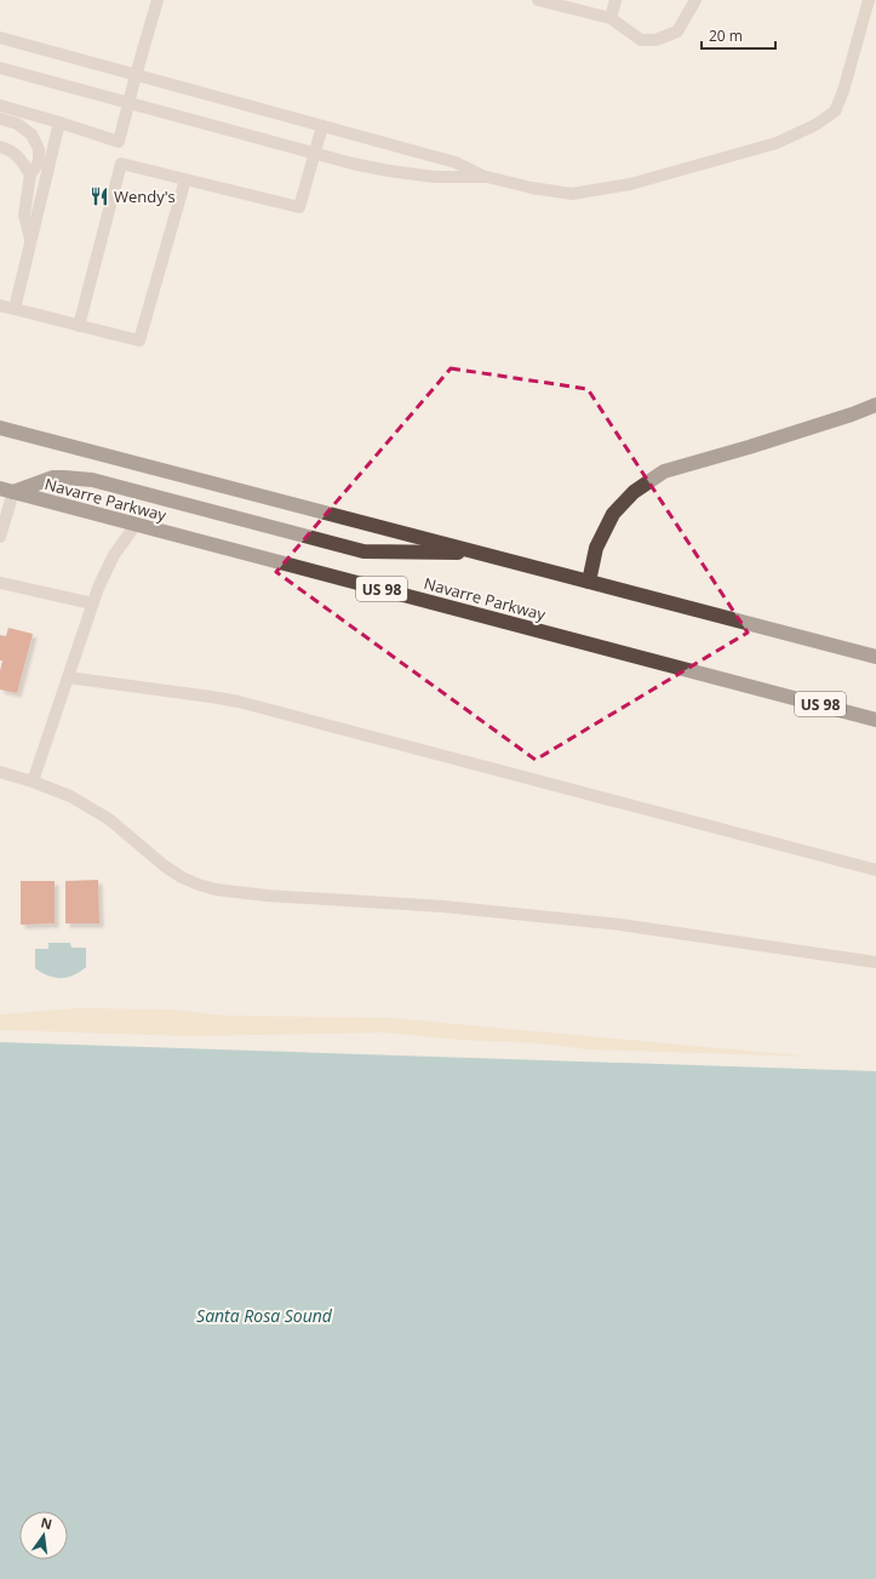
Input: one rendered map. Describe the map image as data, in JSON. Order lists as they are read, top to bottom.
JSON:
{
  "streets": {
    "highway": ["Navarre Parkway", "US 98"]
  },
  "water": ["Santa Rosa Sound"],
  "places": {
    "restaurant": ["Wendy's"]
  },
  "scale_bar": "20 m",
  "north": "top"
}
